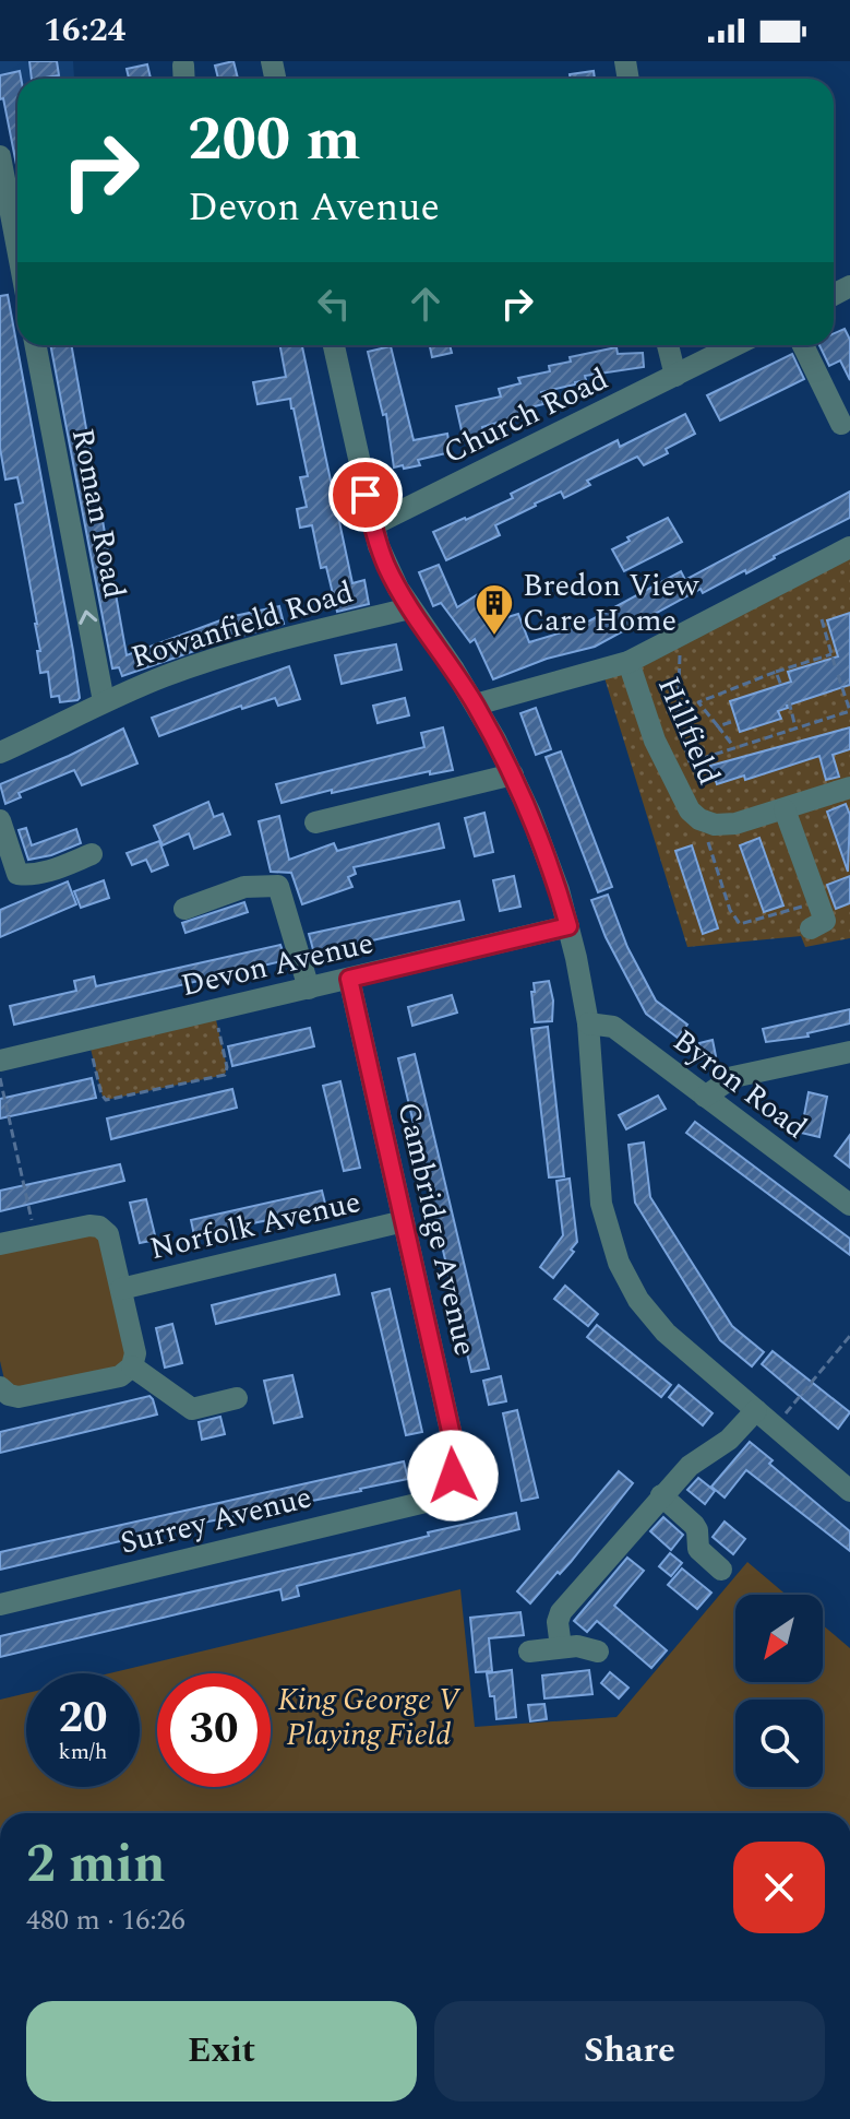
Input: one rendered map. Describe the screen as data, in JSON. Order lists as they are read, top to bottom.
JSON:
{
  "streets": {
    "street": [
      "Church Road",
      "Roman Road",
      "Rowanfield Road",
      "Hillfield",
      "Devon Avenue",
      "Byron Road",
      "Norfolk Avenue",
      "Cambridge Avenue",
      "Surrey Avenue"
    ]
  },
  "crossings": [
    ["Roman Road", "Rowanfield Road"],
    ["Devon Avenue", "Cambridge Avenue"],
    ["Norfolk Avenue", "Cambridge Avenue"],
    ["Cambridge Avenue", "Surrey Avenue"]
  ],
  "one_way": ["Roman Road"],
  "parks": ["King George V Playing Field"],
  "places": {
    "building": ["Bredon View Care Home"]
  },
  "north": "bottom left",
  "page": {
    "status": "16:24",
    "turn": ["200 m", "Devon Avenue"],
    "speed": "20 km/h",
    "limit": "30",
    "heading": ["2 min", "480 m · 16:26"],
    "buttons": ["Exit", "Share"]
  }
}
